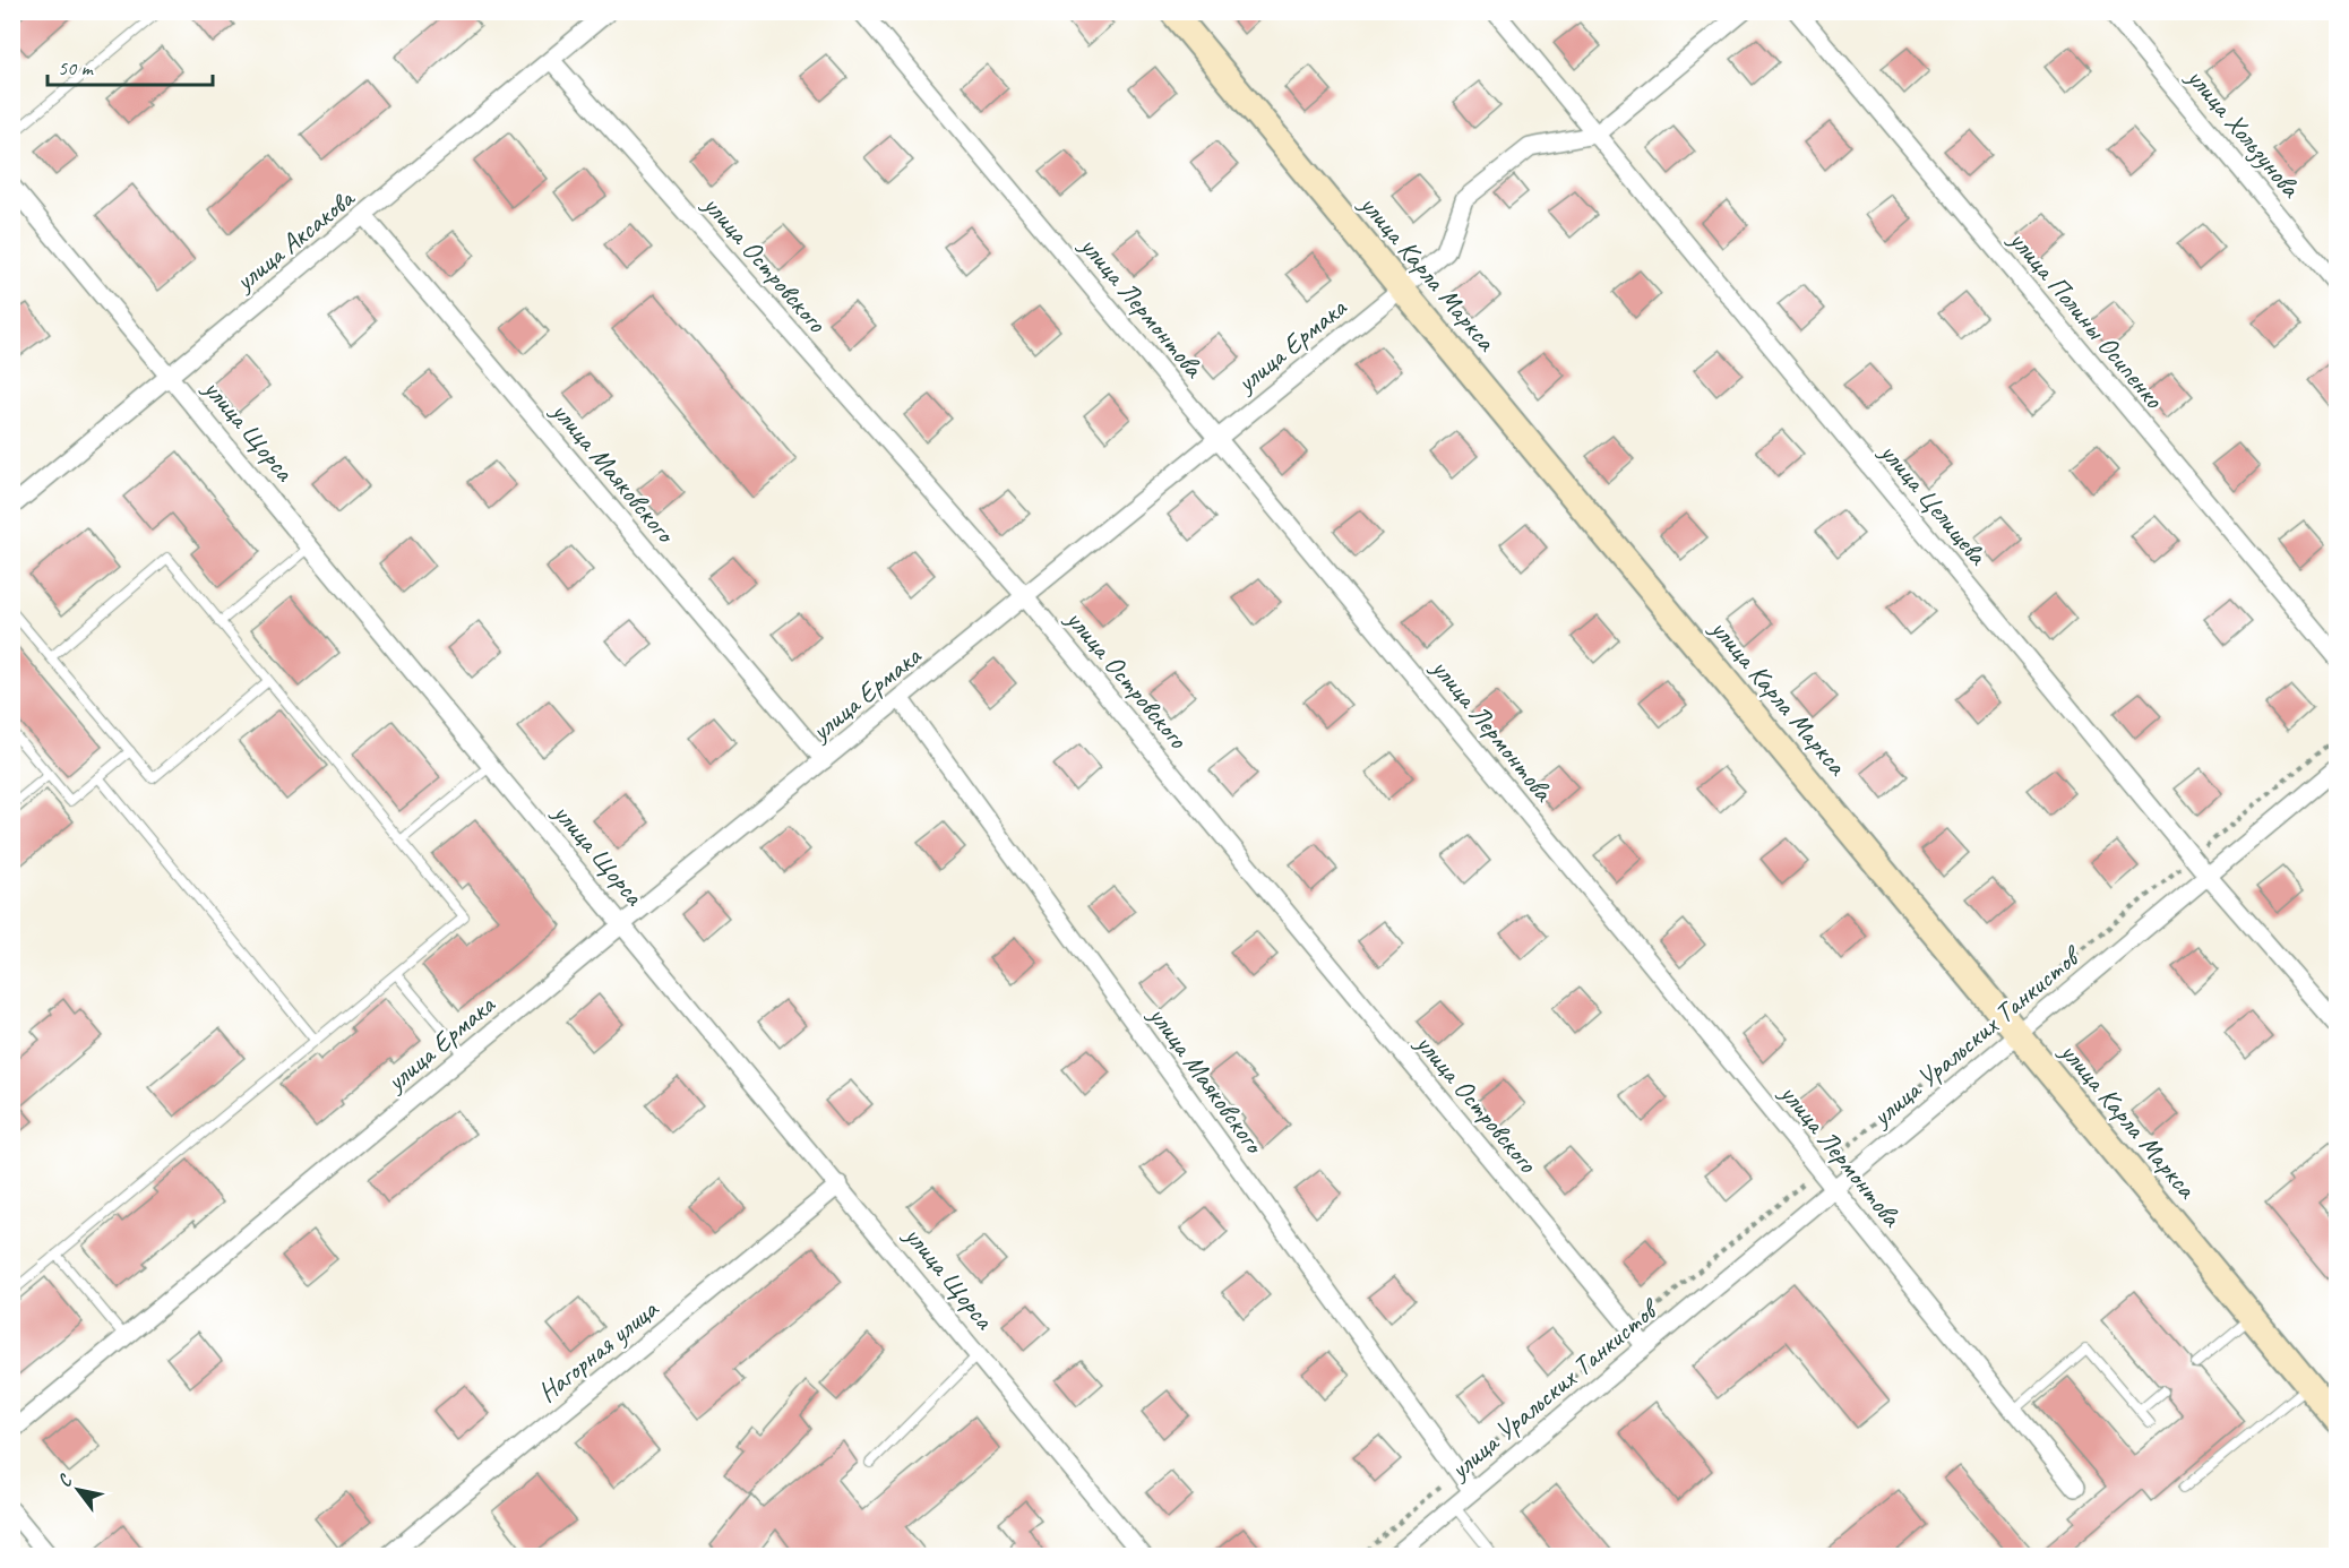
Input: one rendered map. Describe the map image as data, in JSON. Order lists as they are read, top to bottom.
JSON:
{
  "streets": {
    "main road": ["улица Карла Маркса"],
    "street": [
      "улица Хользунова",
      "улица Аксакова",
      "улица Островского",
      "улица Лермонтова",
      "улица Полины Осипенко",
      "улица Ермака",
      "улица Щорса",
      "улица Маяковского",
      "улица Целищева",
      "улица Уральских Танкистов",
      "Нагорная улица"
    ]
  },
  "crossings": [
    ["улица Аксакова", "улица Островского"],
    ["улица Аксакова", "улица Щорса"],
    ["улица Аксакова", "улица Маяковского"],
    ["улица Островского", "улица Ермака"],
    ["улица Островского", "улица Уральских Танкистов"],
    ["улица Карла Маркса", "улица Ермака"],
    ["улица Карла Маркса", "улица Уральских Танкистов"],
    ["улица Лермонтова", "улица Ермака"],
    ["улица Лермонтова", "улица Уральских Танкистов"],
    ["улица Ермака", "улица Щорса"],
    ["улица Ермака", "улица Маяковского"],
    ["улица Ермака", "улица Целищева"],
    ["улица Щорса", "Нагорная улица"],
    ["улица Маяковского", "улица Уральских Танкистов"],
    ["улица Целищева", "улица Уральских Танкистов"]
  ],
  "scale_bar": "50 m",
  "north": "top left"
}
